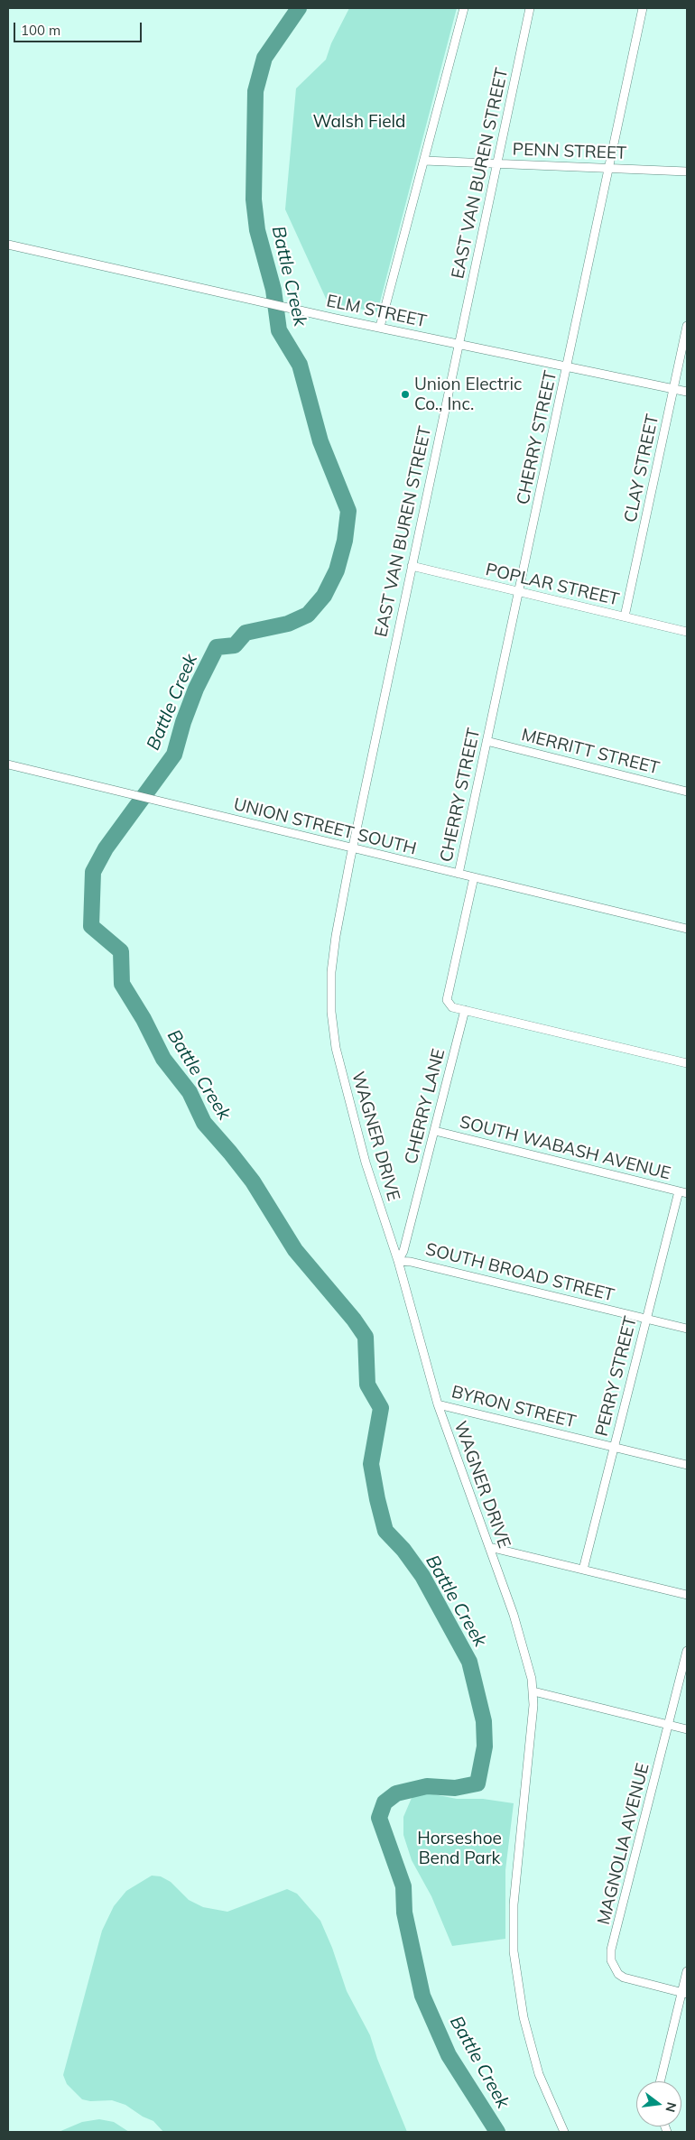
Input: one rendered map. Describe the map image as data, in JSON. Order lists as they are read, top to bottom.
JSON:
{
  "streets": {
    "street": [
      "PENN STREET",
      "EAST VAN BUREN STREET",
      "ELM STREET",
      "CHERRY STREET",
      "CLAY STREET",
      "POPLAR STREET",
      "MERRITT STREET",
      "UNION STREET SOUTH",
      "CHERRY LANE",
      "WAGNER DRIVE",
      "SOUTH WABASH AVENUE",
      "SOUTH BROAD STREET",
      "PERRY STREET",
      "BYRON STREET",
      "MAGNOLIA AVENUE"
    ]
  },
  "crossings": [
    ["PENN STREET", "EAST VAN BUREN STREET"],
    ["PENN STREET", "CHERRY STREET"],
    ["EAST VAN BUREN STREET", "ELM STREET"],
    ["EAST VAN BUREN STREET", "POPLAR STREET"],
    ["EAST VAN BUREN STREET", "UNION STREET SOUTH"],
    ["EAST VAN BUREN STREET", "WAGNER DRIVE"],
    ["ELM STREET", "CHERRY STREET"],
    ["ELM STREET", "CLAY STREET"],
    ["CHERRY STREET", "POPLAR STREET"],
    ["CHERRY STREET", "MERRITT STREET"],
    ["CHERRY STREET", "UNION STREET SOUTH"],
    ["CHERRY STREET", "CHERRY LANE"],
    ["CLAY STREET", "POPLAR STREET"],
    ["UNION STREET SOUTH", "WAGNER DRIVE"],
    ["CHERRY LANE", "WAGNER DRIVE"],
    ["CHERRY LANE", "SOUTH WABASH AVENUE"],
    ["CHERRY LANE", "SOUTH BROAD STREET"],
    ["WAGNER DRIVE", "SOUTH BROAD STREET"],
    ["WAGNER DRIVE", "BYRON STREET"],
    ["SOUTH WABASH AVENUE", "PERRY STREET"],
    ["SOUTH BROAD STREET", "PERRY STREET"],
    ["PERRY STREET", "BYRON STREET"]
  ],
  "water": ["Battle Creek"],
  "parks": ["Walsh Field", "Horseshoe Bend Park"],
  "places": ["Union Electric Co., Inc."],
  "scale_bar": "100 m",
  "north": "right"
}
